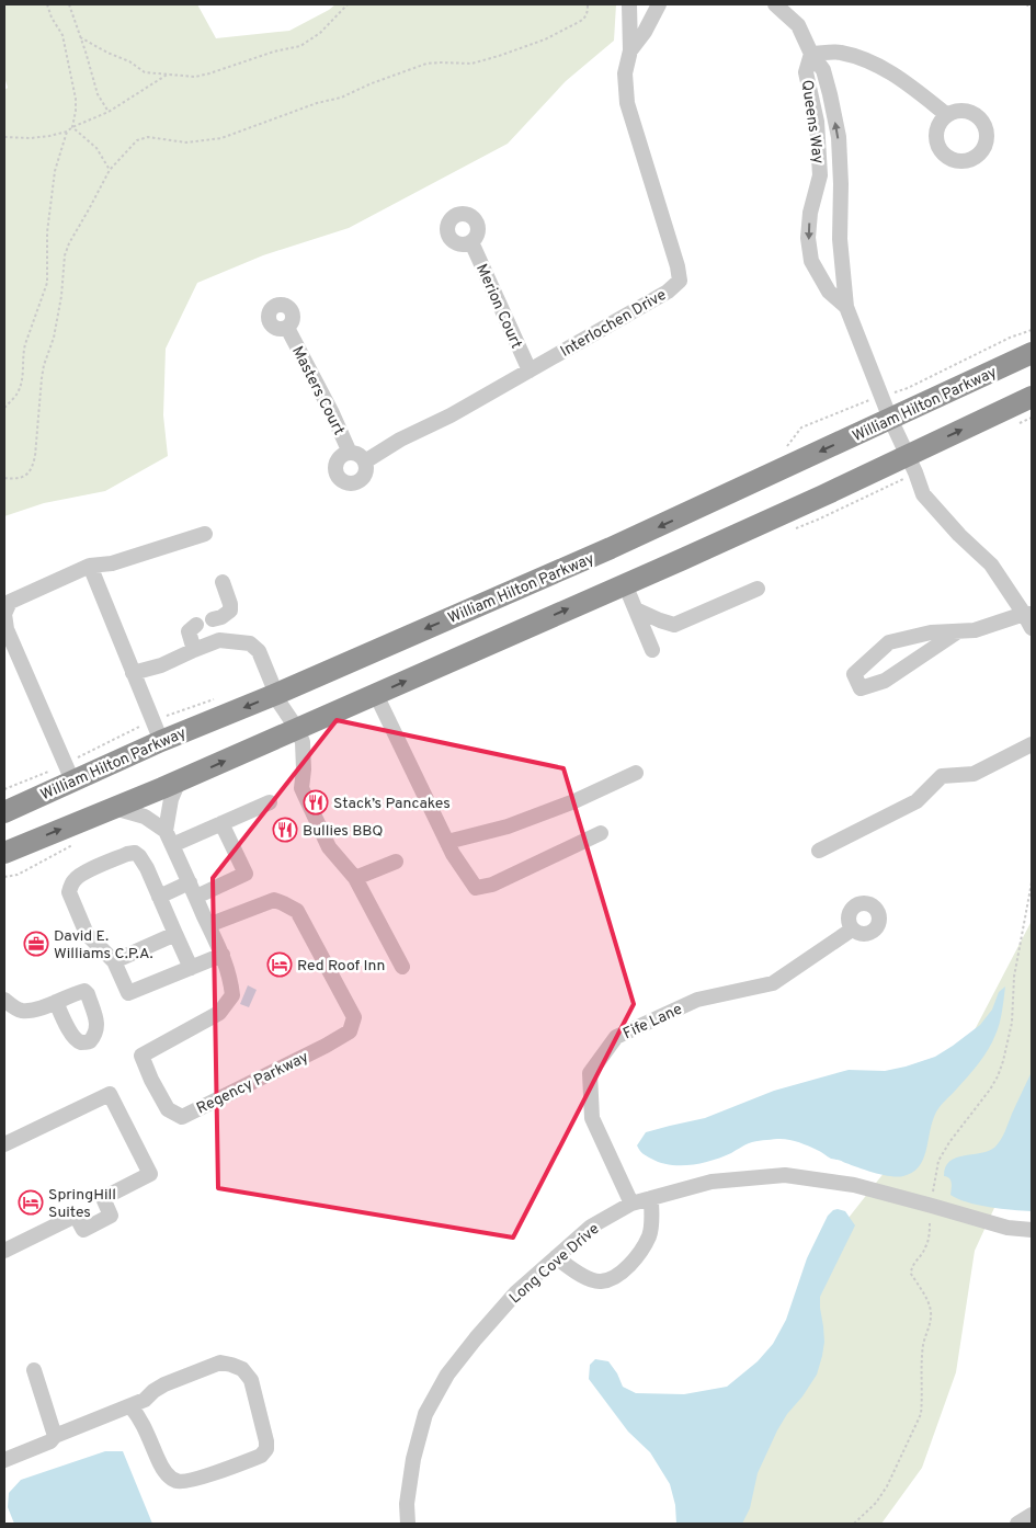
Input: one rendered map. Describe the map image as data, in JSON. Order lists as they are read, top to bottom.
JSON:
{
  "streets": {
    "highway": ["William Hilton Parkway"],
    "street": [
      "Queens Way",
      "Merion Court",
      "Interlochen Drive",
      "Masters Court",
      "Fife Lane",
      "Regency Parkway",
      "Long Cove Drive"
    ]
  },
  "crossings": [
    ["Queens Way", "William Hilton Parkway"],
    ["Merion Court", "Interlochen Drive"],
    ["Interlochen Drive", "Masters Court"],
    ["Fife Lane", "Long Cove Drive"]
  ],
  "places": {
    "restaurant": ["Stack’s Pancakes", "Bullies BBQ"],
    "office": ["David E. Williams C.P.A."],
    "hotel": ["Red Roof Inn", "SpringHill Suites"]
  }
}
